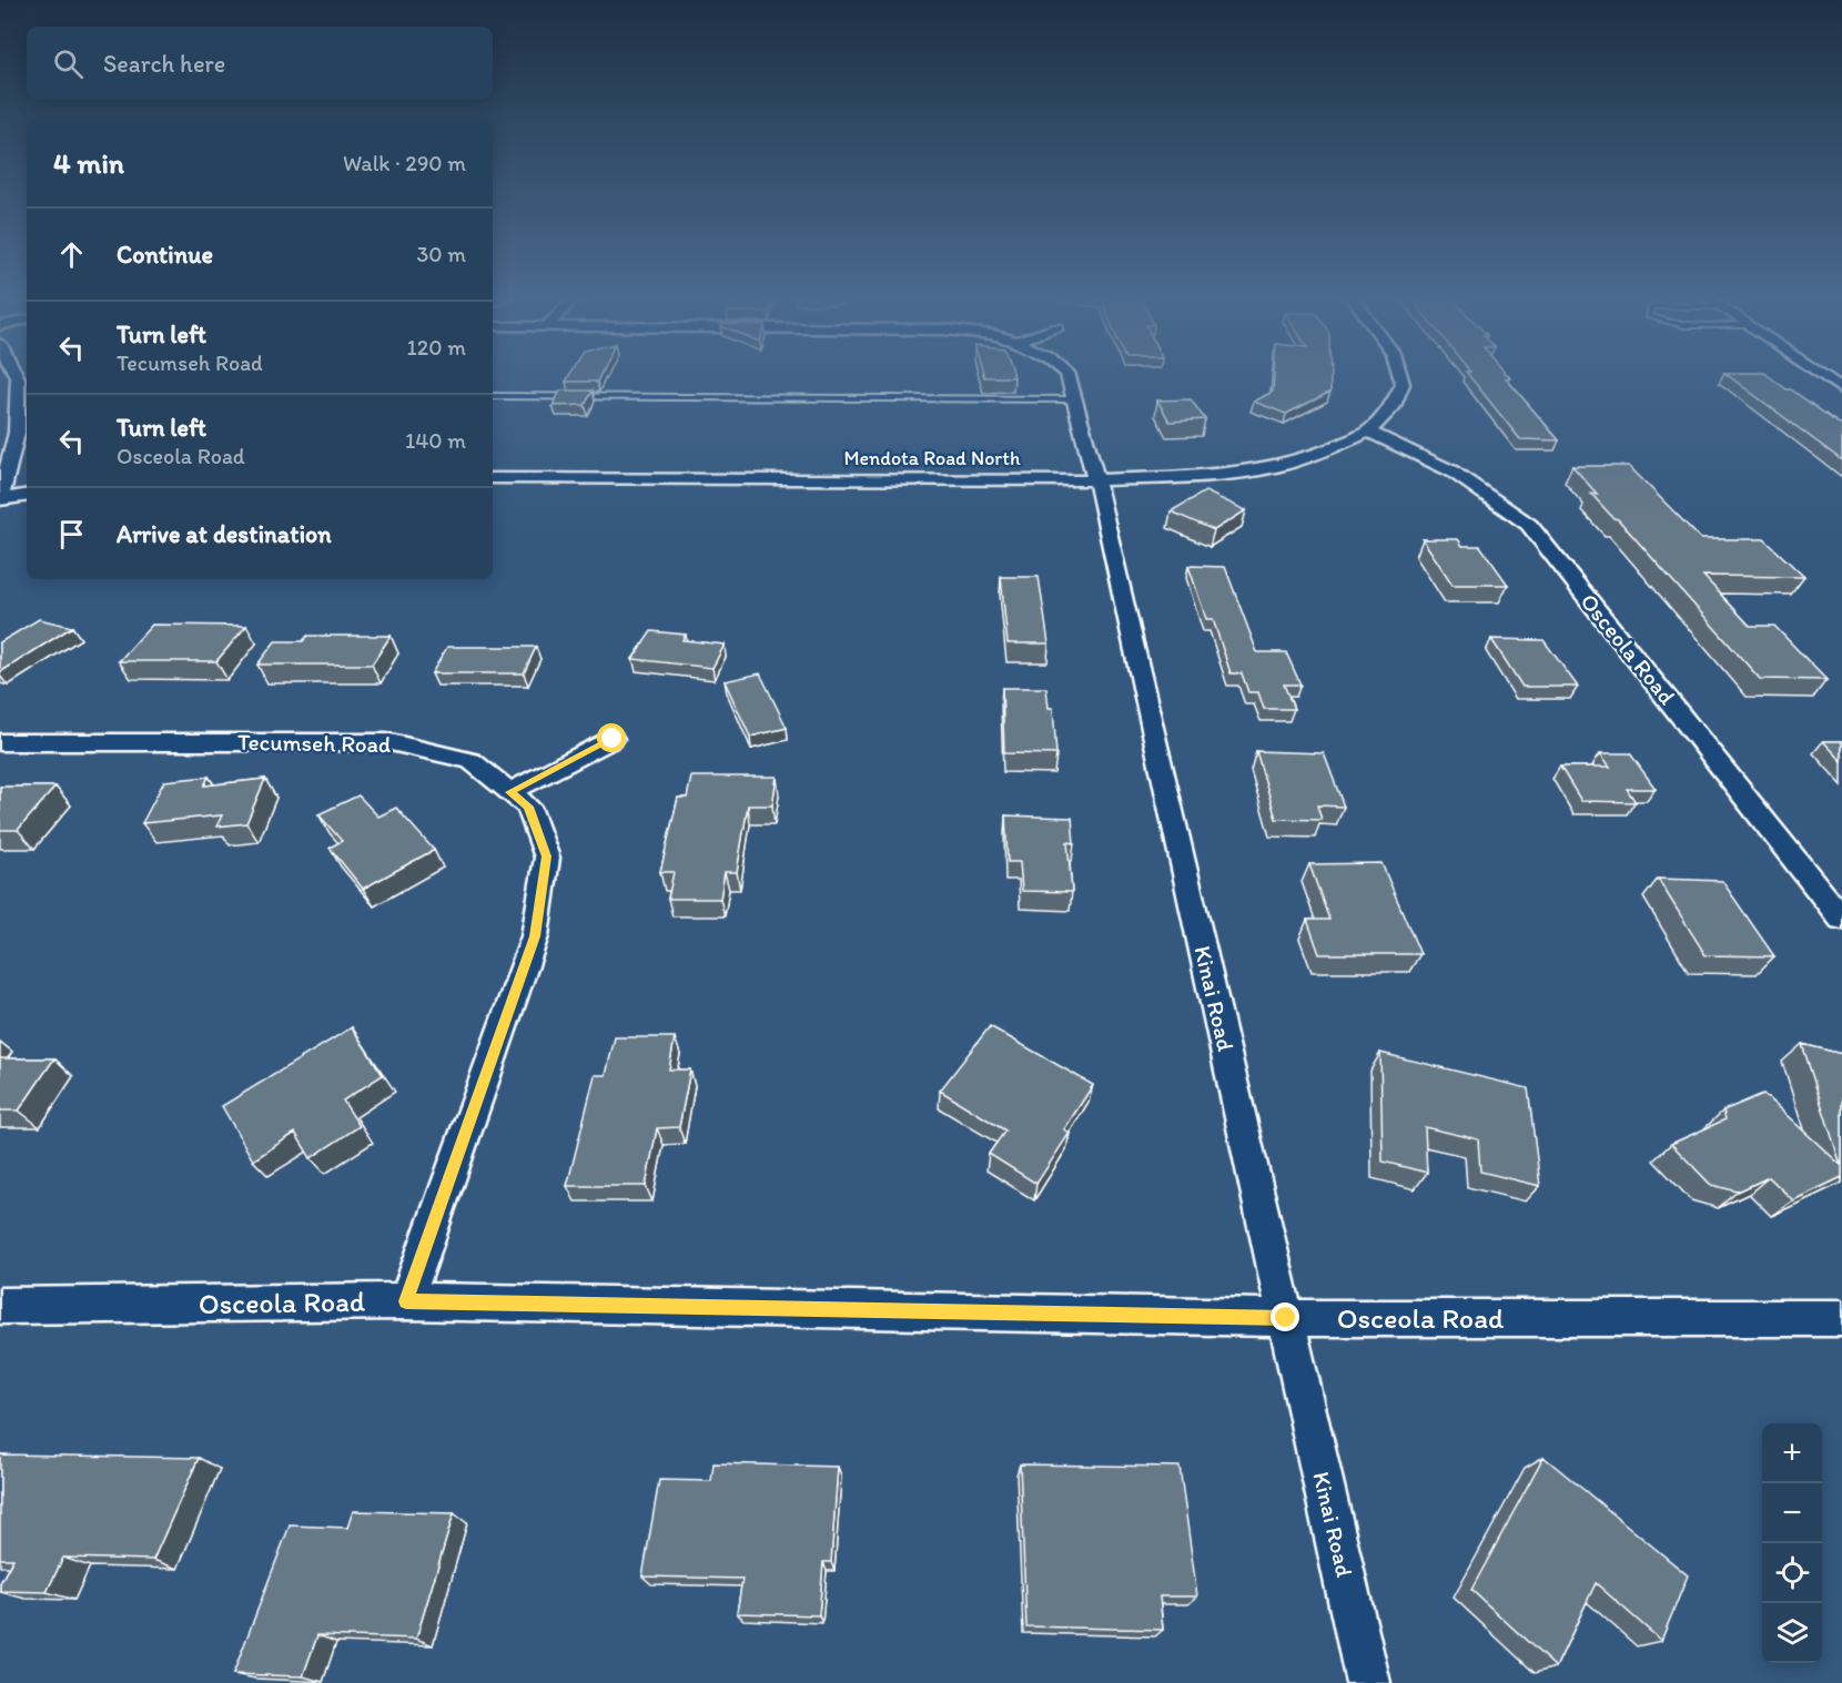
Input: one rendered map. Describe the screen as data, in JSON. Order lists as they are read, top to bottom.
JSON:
{
  "streets": {
    "street": [
      "Mendota Road North",
      "Osceola Road",
      "Tecumseh Road",
      "Kinai Road"
    ]
  },
  "crossings": [
    ["Mendota Road North", "Osceola Road"],
    ["Mendota Road North", "Kinai Road"],
    ["Osceola Road", "Tecumseh Road"],
    ["Osceola Road", "Kinai Road"]
  ],
  "page": {
    "search": "Search here",
    "heading": ["4 min", "Walk · 290 m"],
    "list": [
      ["Continue", "30 m"],
      ["Turn left", "Tecumseh Road", "120 m"],
      ["Turn left", "Osceola Road", "140 m"],
      "Arrive at destination"
    ],
    "map_buttons": ["+", "−"]
  }
}
